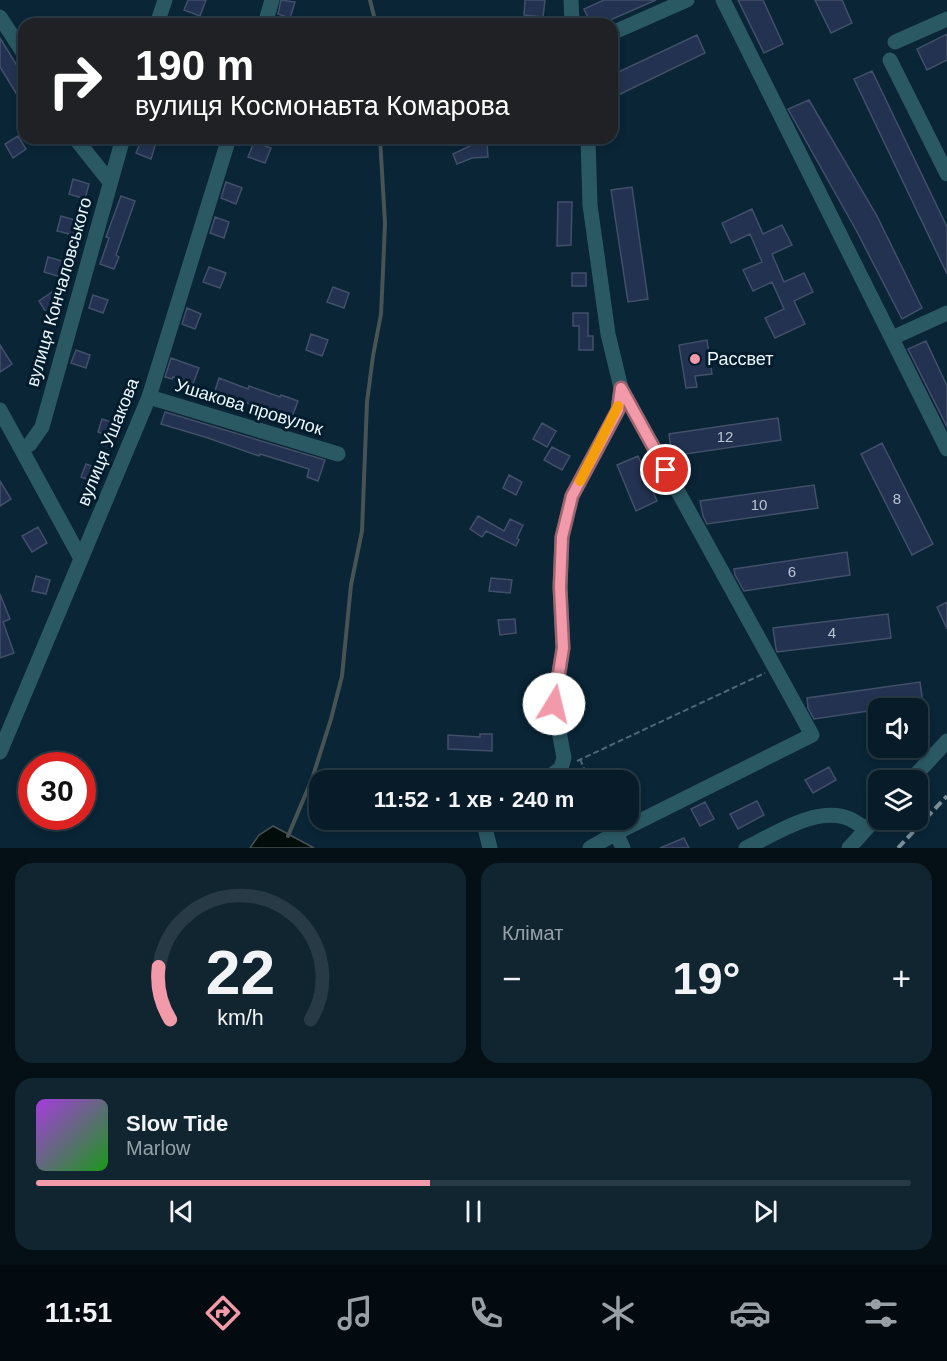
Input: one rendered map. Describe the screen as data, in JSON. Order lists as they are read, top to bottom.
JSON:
{
  "streets": {
    "street": ["вулиця Кончаловського", "Ушакова провулок", "вулиця Ушакова"]
  },
  "crossings": [
    ["Ушакова провулок", "вулиця Ушакова"]
  ],
  "places": ["Рассвет"],
  "house_numbers": [
    "12",
    "8",
    "10",
    "6",
    "4"
  ],
  "page": {
    "turn": ["190 m", "вулиця Космонавта Комарова"],
    "limit": "30",
    "trip": "11:52 · 1 хв · 240 m",
    "tile": "Клімат",
    "heat": ["−", "19°", "+"],
    "song": ["Slow Tide", "Marlow"],
    "tabs": "11:51",
    "gauge": ["22", "km/h"]
  }
}
